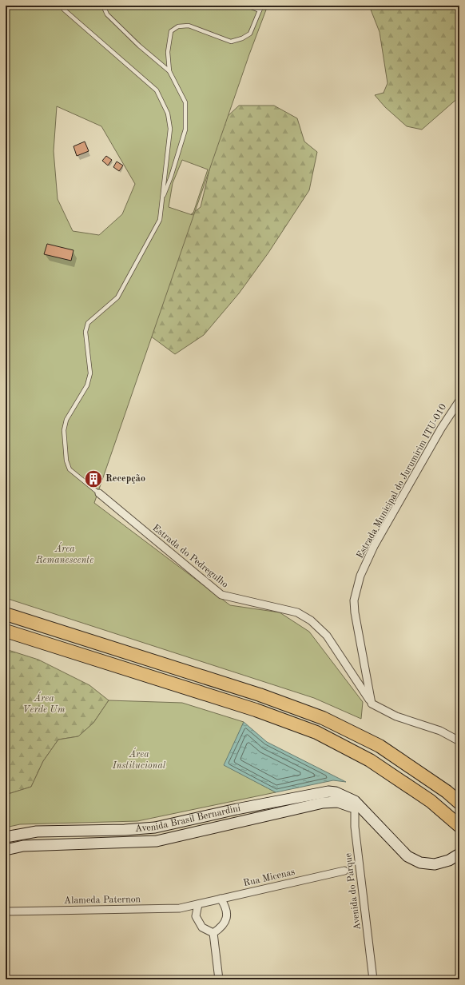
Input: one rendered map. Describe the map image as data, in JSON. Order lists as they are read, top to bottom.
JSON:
{
  "streets": {
    "street": [
      "Estrada Municipal do Jurumirim ITU-010",
      "Estrada do Pedregulho",
      "Avenida Brasil Bernardini",
      "Rua Micenas",
      "Avenida do Parque",
      "Alameda Paternon"
    ]
  },
  "crossings": [
    ["Estrada Municipal do Jurumirim ITU-010", "Estrada do Pedregulho"],
    ["Avenida Brasil Bernardini", "Avenida do Parque"],
    ["Rua Micenas", "Alameda Paternon"]
  ],
  "parks": ["Área Remanescente", "Área Verde Um", "Área Institucional"],
  "places": {
    "building": ["Recepção"]
  }
}
